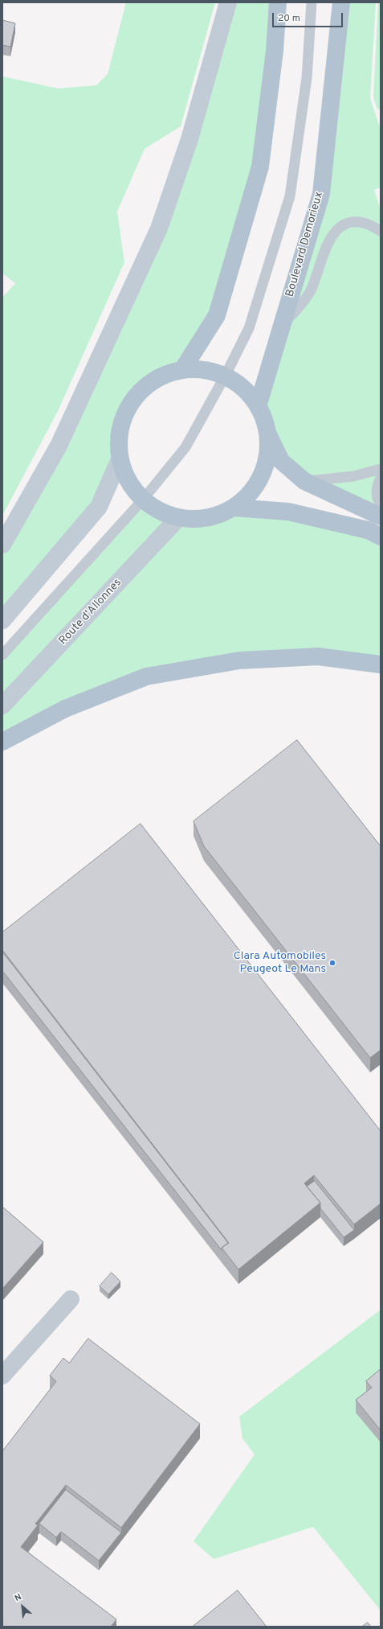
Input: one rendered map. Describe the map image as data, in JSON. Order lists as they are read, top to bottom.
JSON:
{
  "streets": {
    "main road": ["Boulevard Demorieux", "Route d'Allonnes"]
  },
  "places": ["Clara Automobiles Peugeot Le Mans"],
  "scale_bar": "20 m",
  "north": "top left"
}
